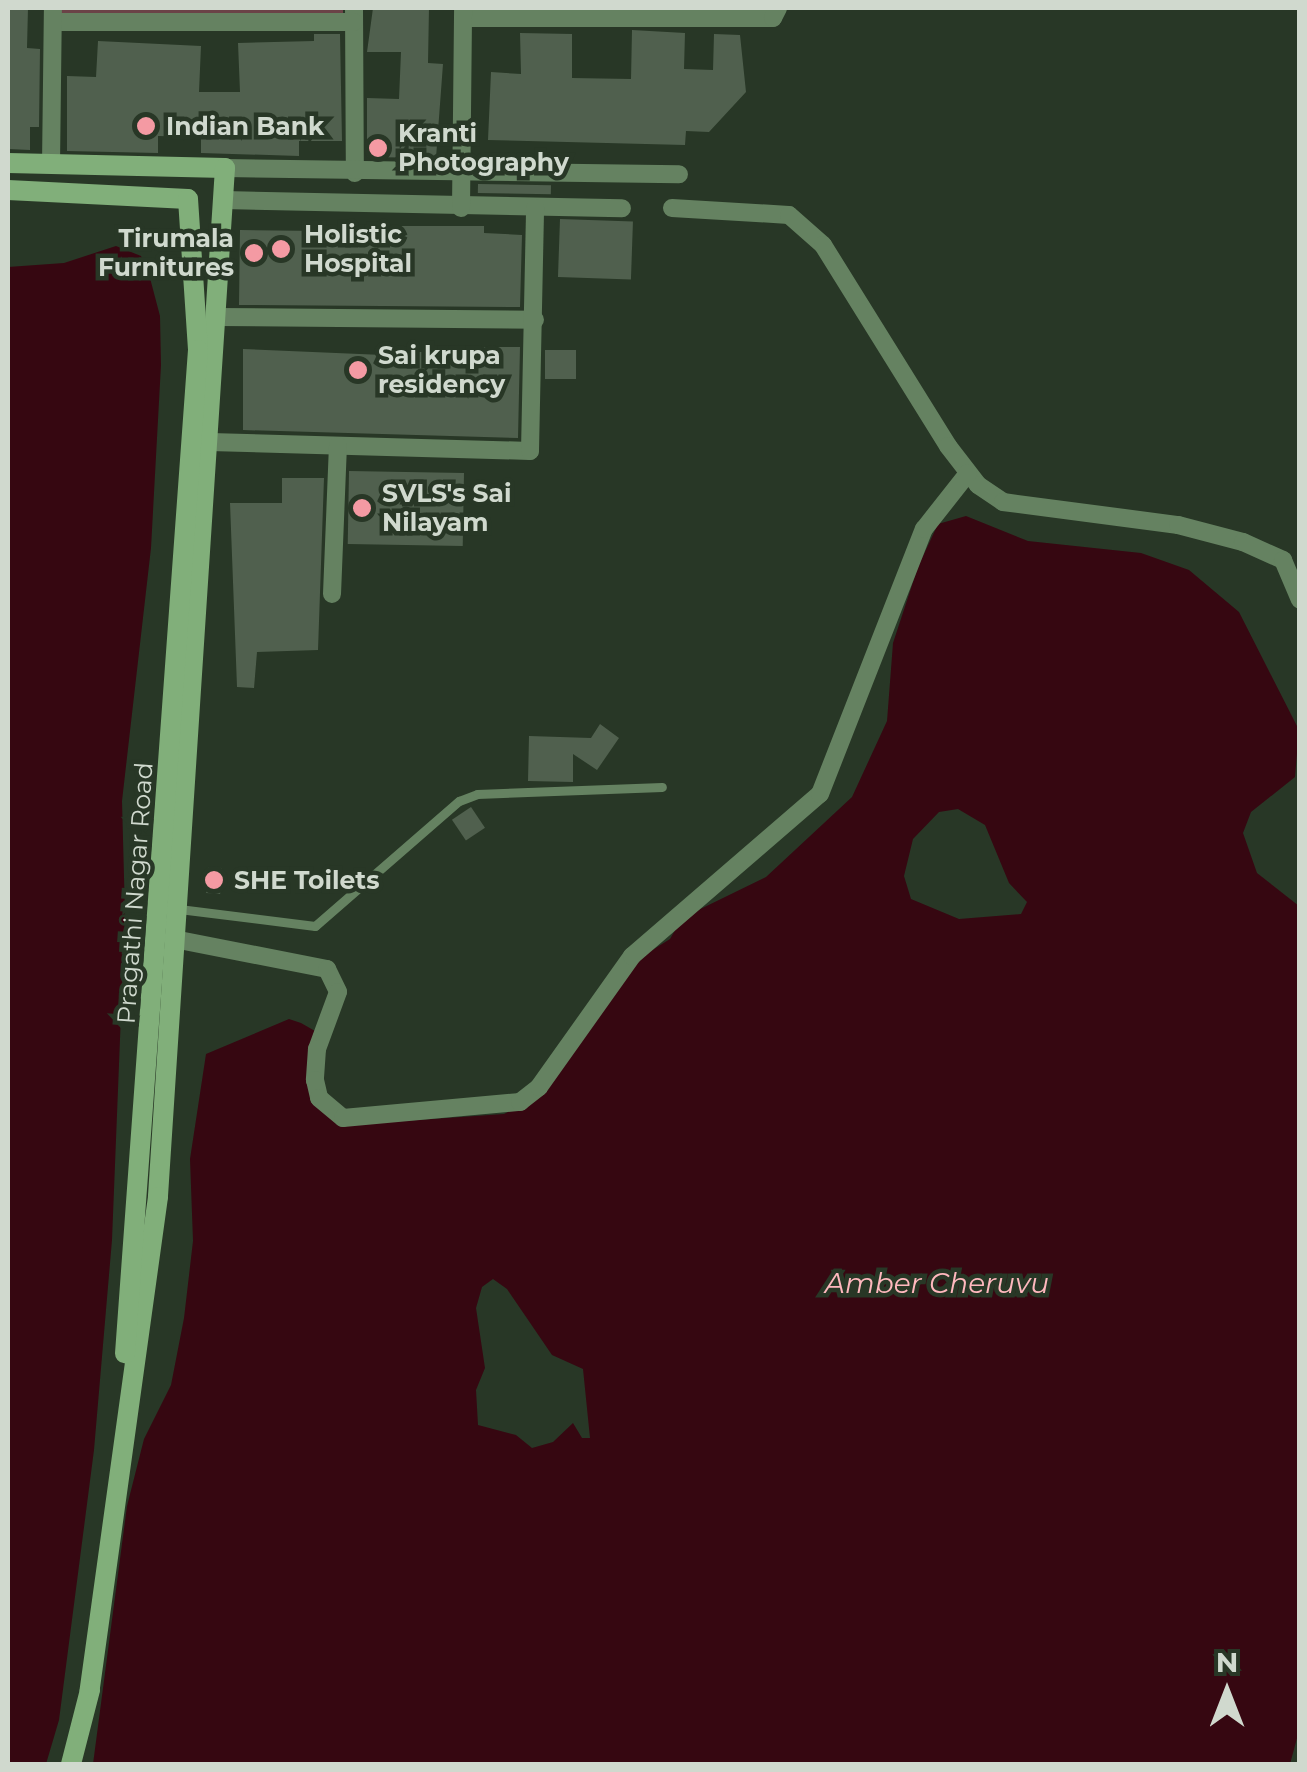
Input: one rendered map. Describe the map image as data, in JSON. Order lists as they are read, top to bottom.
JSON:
{
  "streets": {
    "main road": ["Pragathi Nagar Road"]
  },
  "water": ["Amber Cheruvu"],
  "places": [
    "Indian Bank",
    "Kranti Photography",
    "Holistic Hospital",
    "Tirumala Furnitures",
    "Sai krupa residency",
    "SVLS's Sai Nilayam",
    "SHE Toilets"
  ],
  "north": "top"
}
